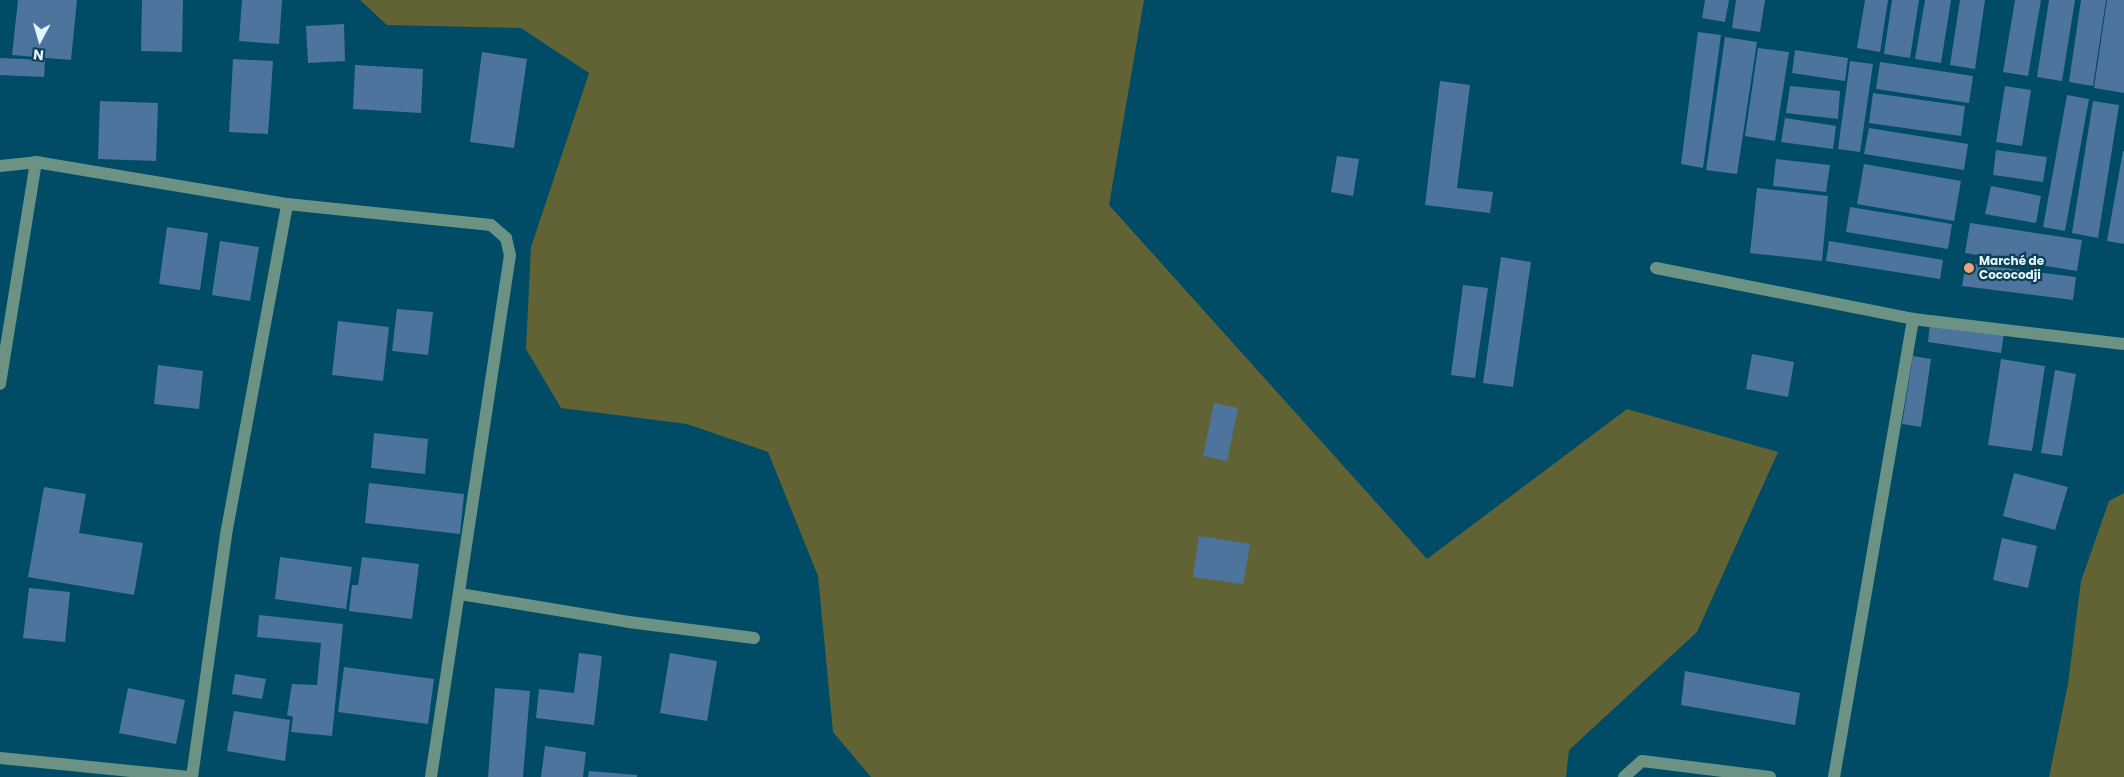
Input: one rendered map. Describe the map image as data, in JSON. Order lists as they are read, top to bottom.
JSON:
{
  "places": ["Marché de Cococodji"],
  "north": "bottom"
}
